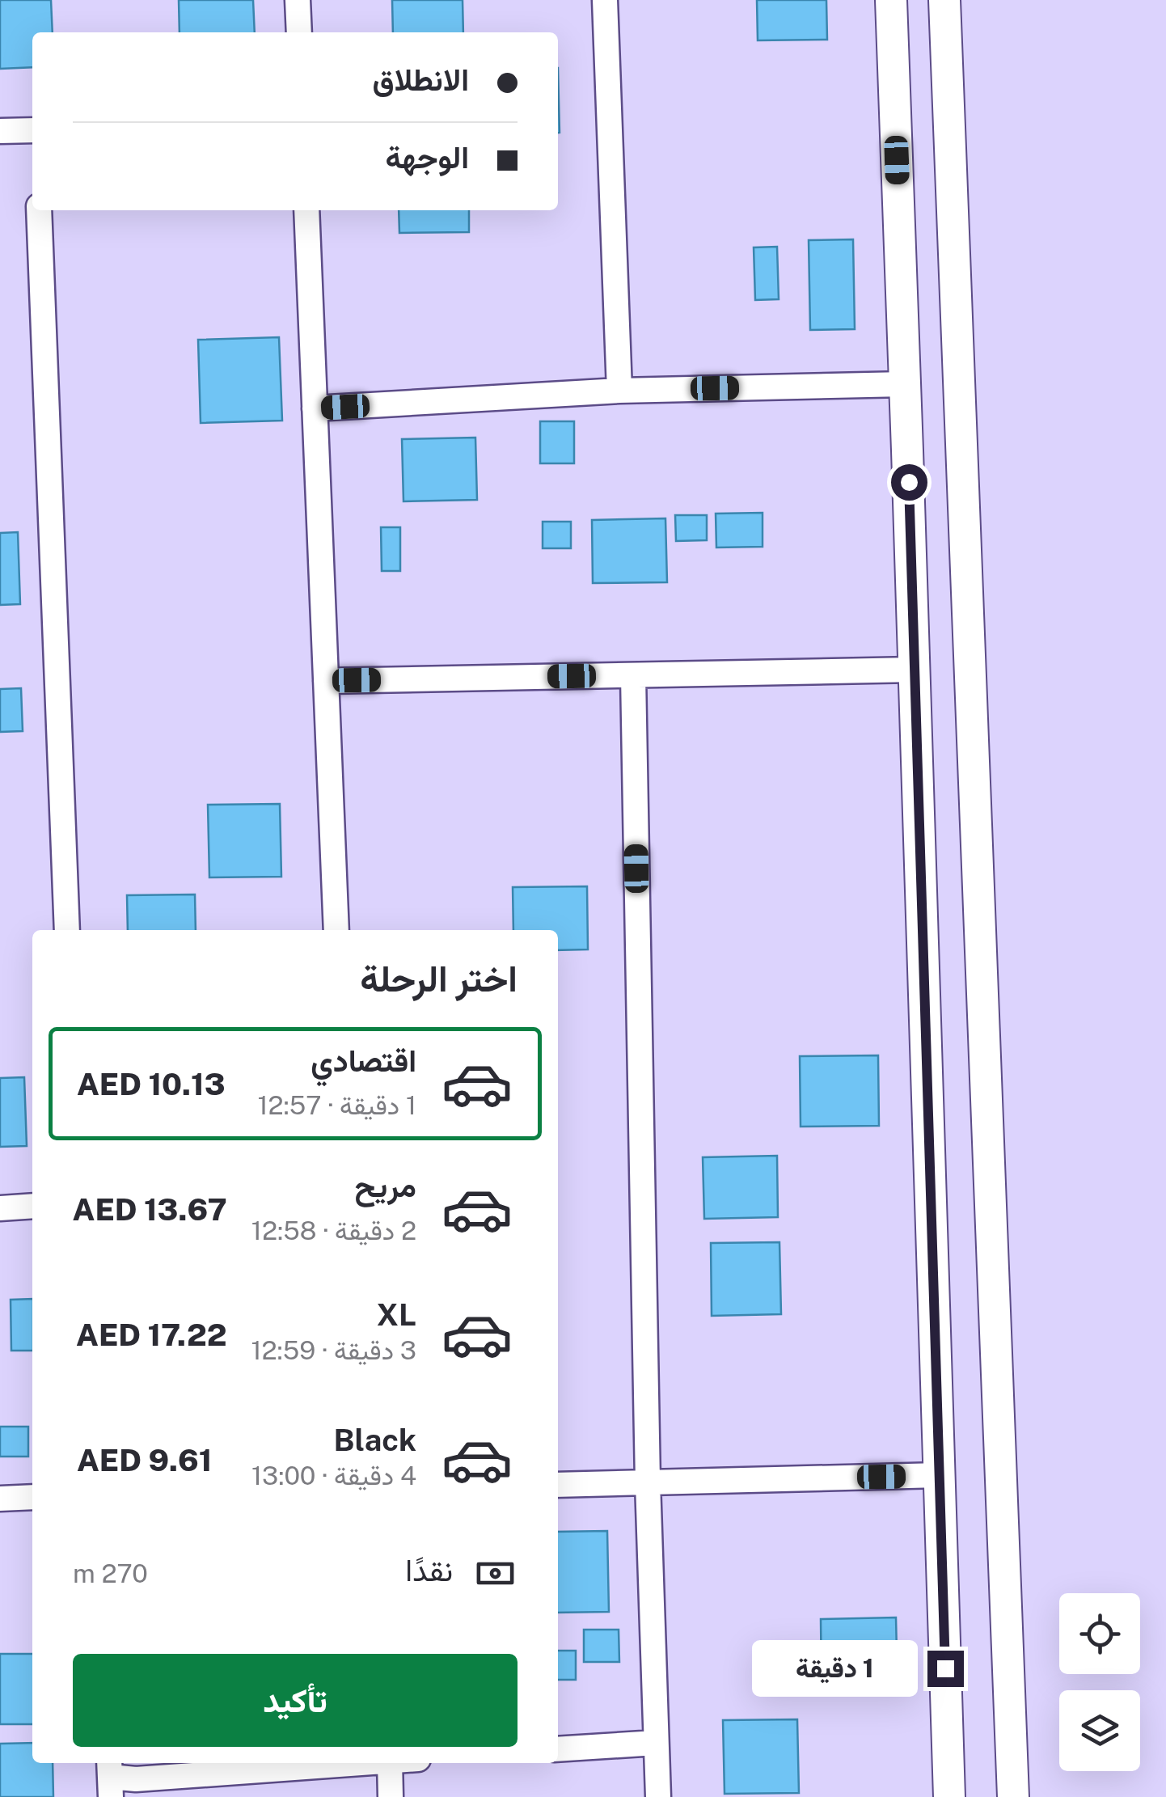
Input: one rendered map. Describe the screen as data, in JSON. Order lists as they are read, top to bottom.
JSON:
{
  "page": {
    "banner": ["الانطلاق", "الوجهة"],
    "heading": "اختر الرحلة",
    "list": [
      {
        "name": "اقتصادي",
        "note": "1 دقيقة · 12:57",
        "value": "AED 10.13"
      },
      {
        "name": "مريح",
        "note": "2 دقيقة · 12:58",
        "value": "AED 13.67"
      },
      {
        "name": "XL",
        "note": "3 دقيقة · 12:59",
        "value": "AED 17.22"
      },
      {
        "name": "Black",
        "note": "4 دقيقة · 13:00",
        "value": "AED 9.61"
      }
    ],
    "pay": ["نقدًا", "270 m"],
    "buttons": "تأكيد",
    "bubble": "1 دقيقة"
  }
}
